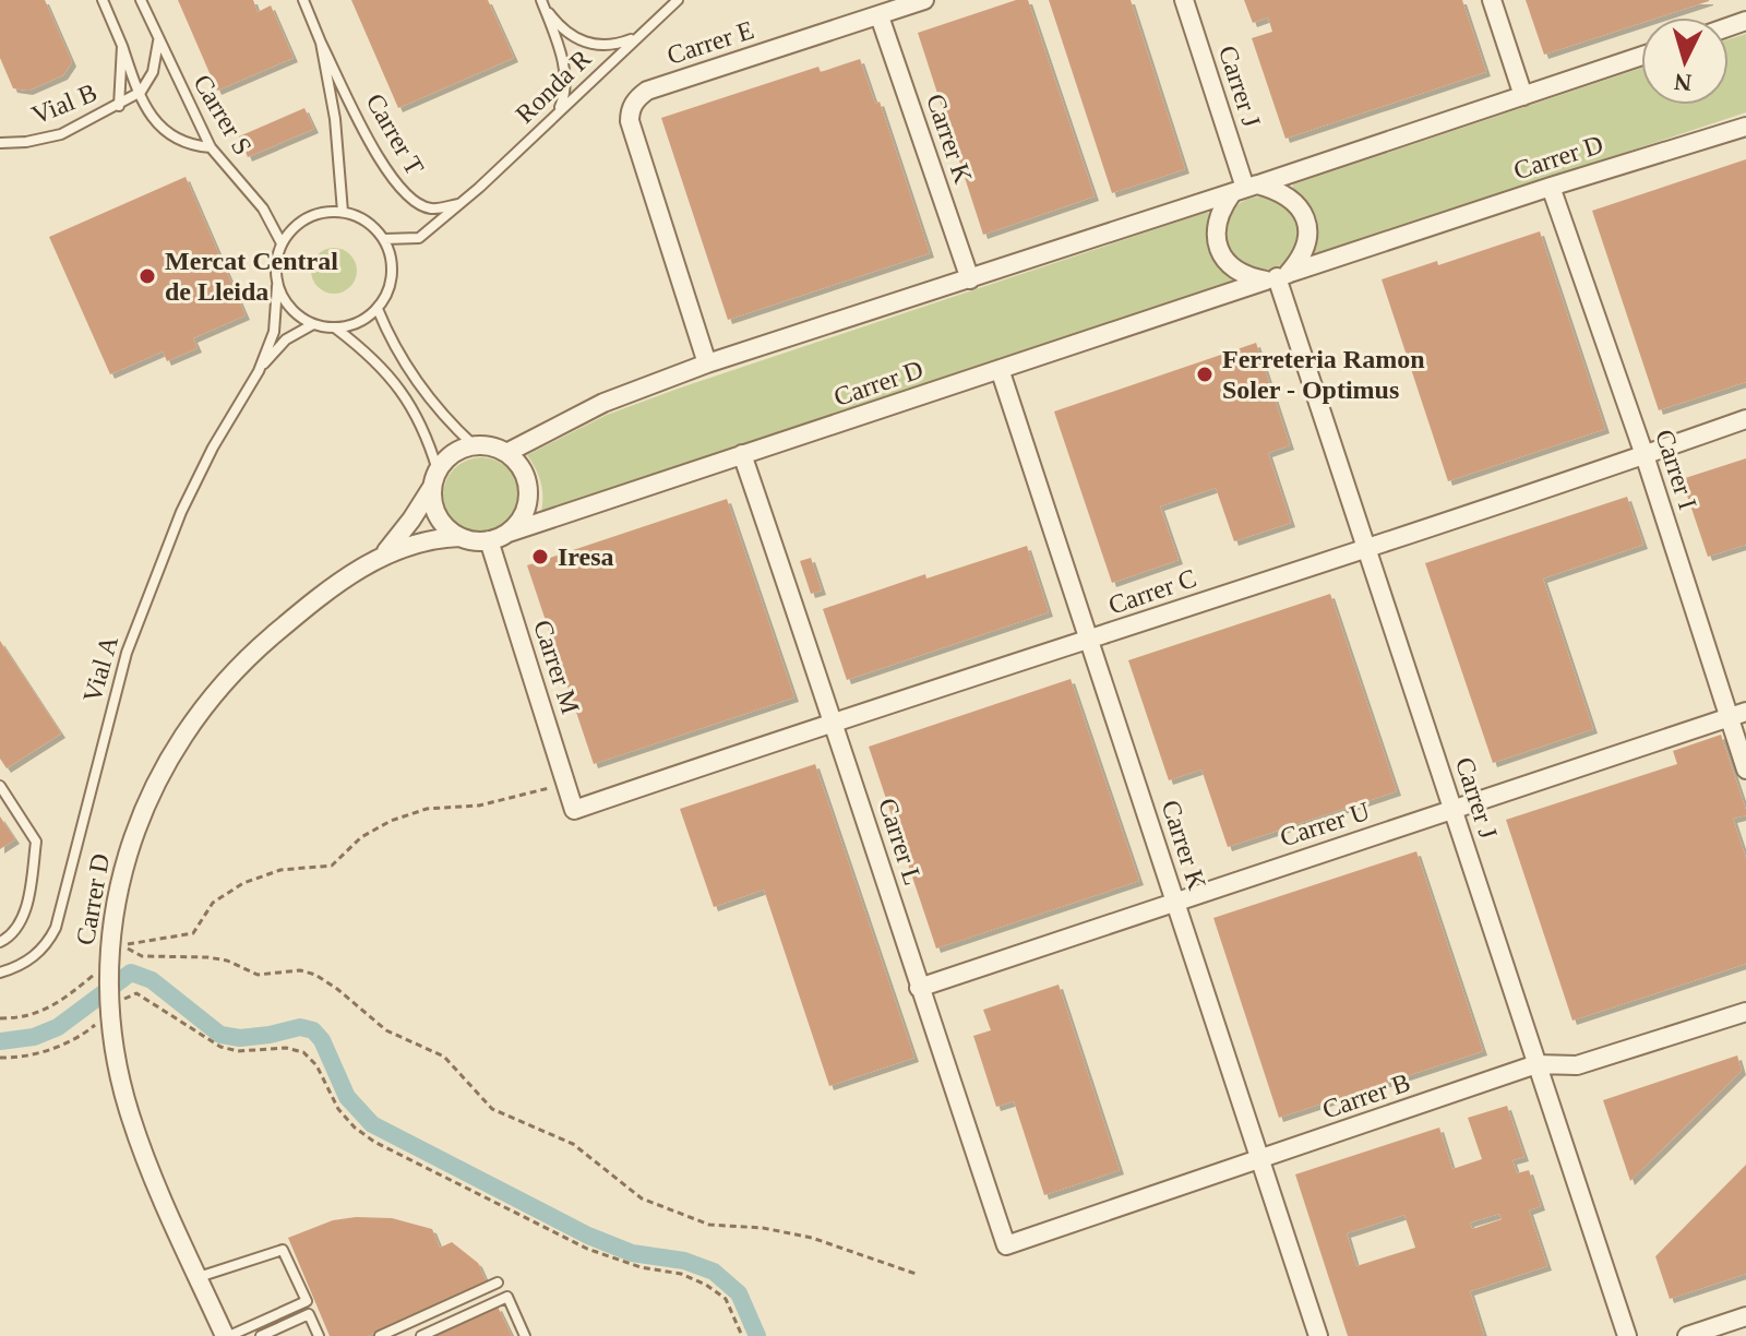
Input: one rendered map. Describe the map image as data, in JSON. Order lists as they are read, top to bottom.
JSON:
{
  "streets": {
    "street": [
      "Carrer E",
      "Carrer J",
      "Carrer K",
      "Carrer D",
      "Carrer I",
      "Carrer C",
      "Carrer M",
      "Carrer U",
      "Carrer L",
      "Carrer B"
    ],
    "lane": [
      "Ronda R",
      "Vial B",
      "Carrer S",
      "Carrer T",
      "Vial A"
    ]
  },
  "crossings": [
    ["Carrer E", "Carrer K"],
    ["Ronda R", "Carrer S"],
    ["Ronda R", "Carrer T"],
    ["Ronda R", "Vial A"],
    ["Carrer J", "Carrer D"],
    ["Carrer J", "Carrer C"],
    ["Carrer J", "Carrer U"],
    ["Carrer J", "Carrer B"],
    ["Carrer S", "Carrer T"],
    ["Carrer S", "Vial A"],
    ["Carrer T", "Vial A"],
    ["Carrer K", "Carrer D"],
    ["Carrer K", "Carrer C"],
    ["Carrer K", "Carrer U"],
    ["Carrer K", "Carrer B"],
    ["Carrer D", "Carrer I"],
    ["Carrer D", "Carrer M"],
    ["Carrer D", "Carrer L"],
    ["Carrer I", "Carrer C"],
    ["Carrer I", "Carrer U"],
    ["Carrer C", "Carrer M"],
    ["Carrer C", "Carrer L"],
    ["Carrer U", "Carrer L"],
    ["Carrer L", "Carrer B"]
  ],
  "places": ["Mercat Central de Lleida", "Ferreteria Ramon Soler - Optimus", "Iresa"],
  "north": "bottom"
}
